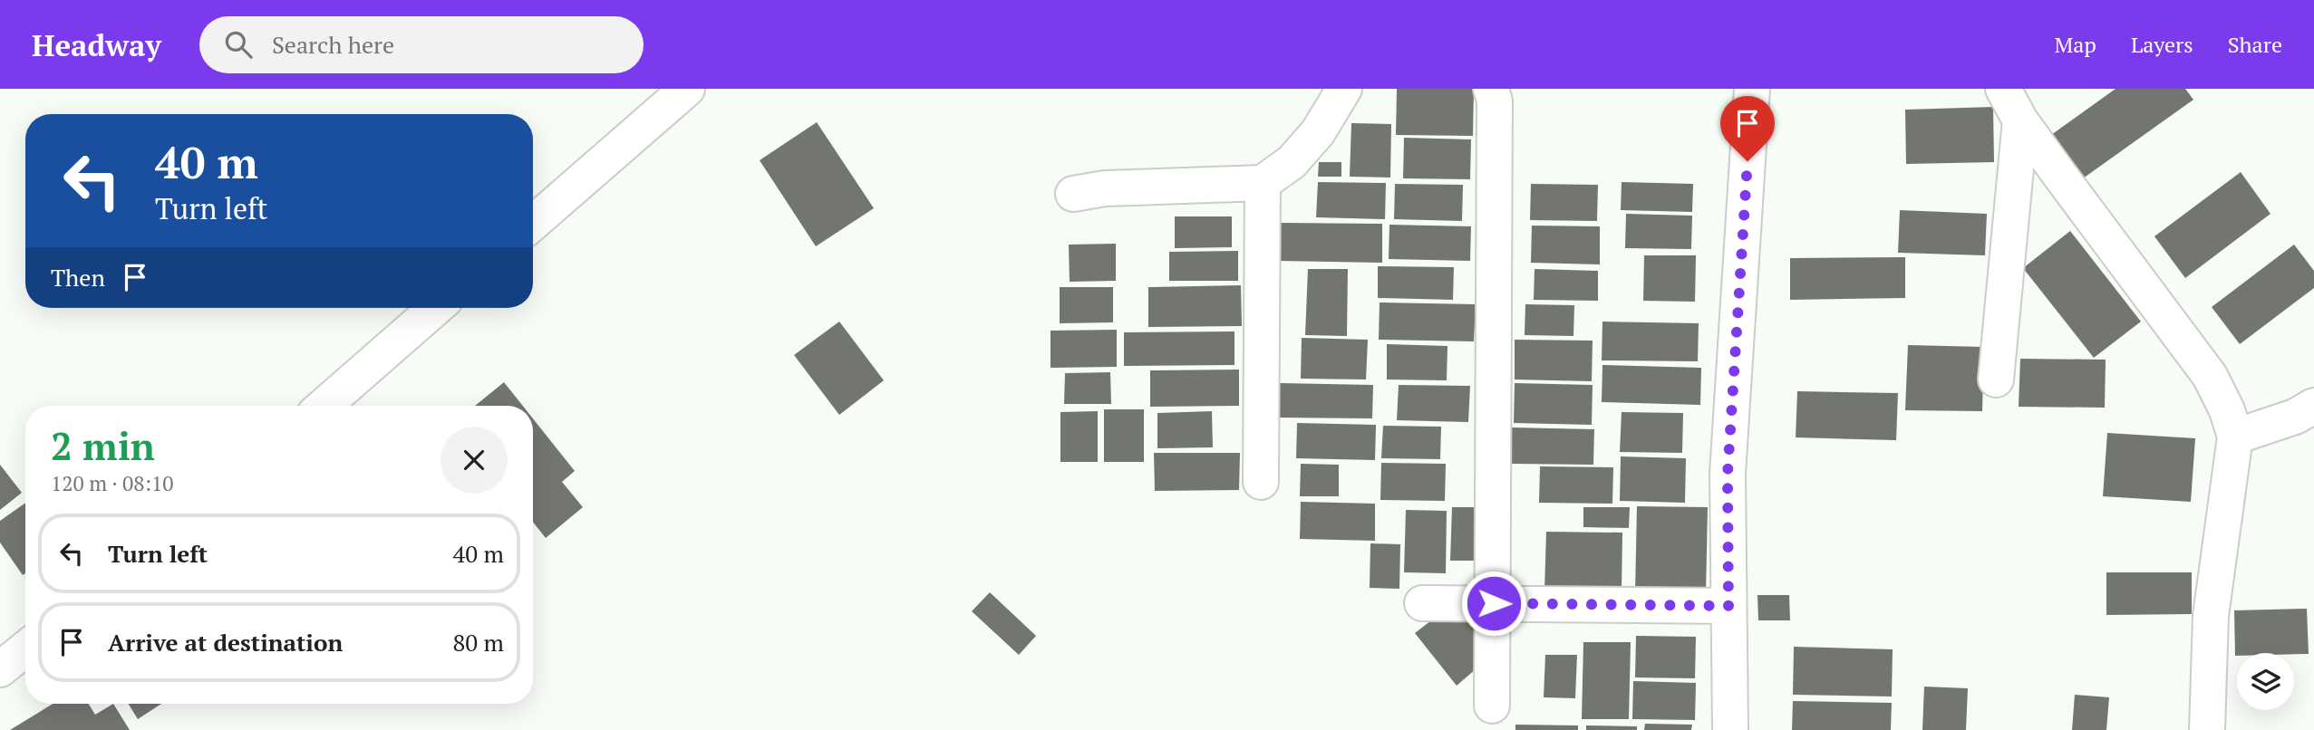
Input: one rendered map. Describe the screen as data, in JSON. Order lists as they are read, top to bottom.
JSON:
{
  "page": {
    "header": "Headway",
    "search": "Search here",
    "nav": ["Map", "Layers", "Share"],
    "turn": ["40 m", "Turn left"],
    "then": "Then",
    "heading": ["2 min", "120 m · 08:10"],
    "list": [
      {
        "name": "Turn left",
        "value": "40 m"
      },
      {
        "name": "Arrive at destination",
        "value": "80 m"
      }
    ]
  }
}
